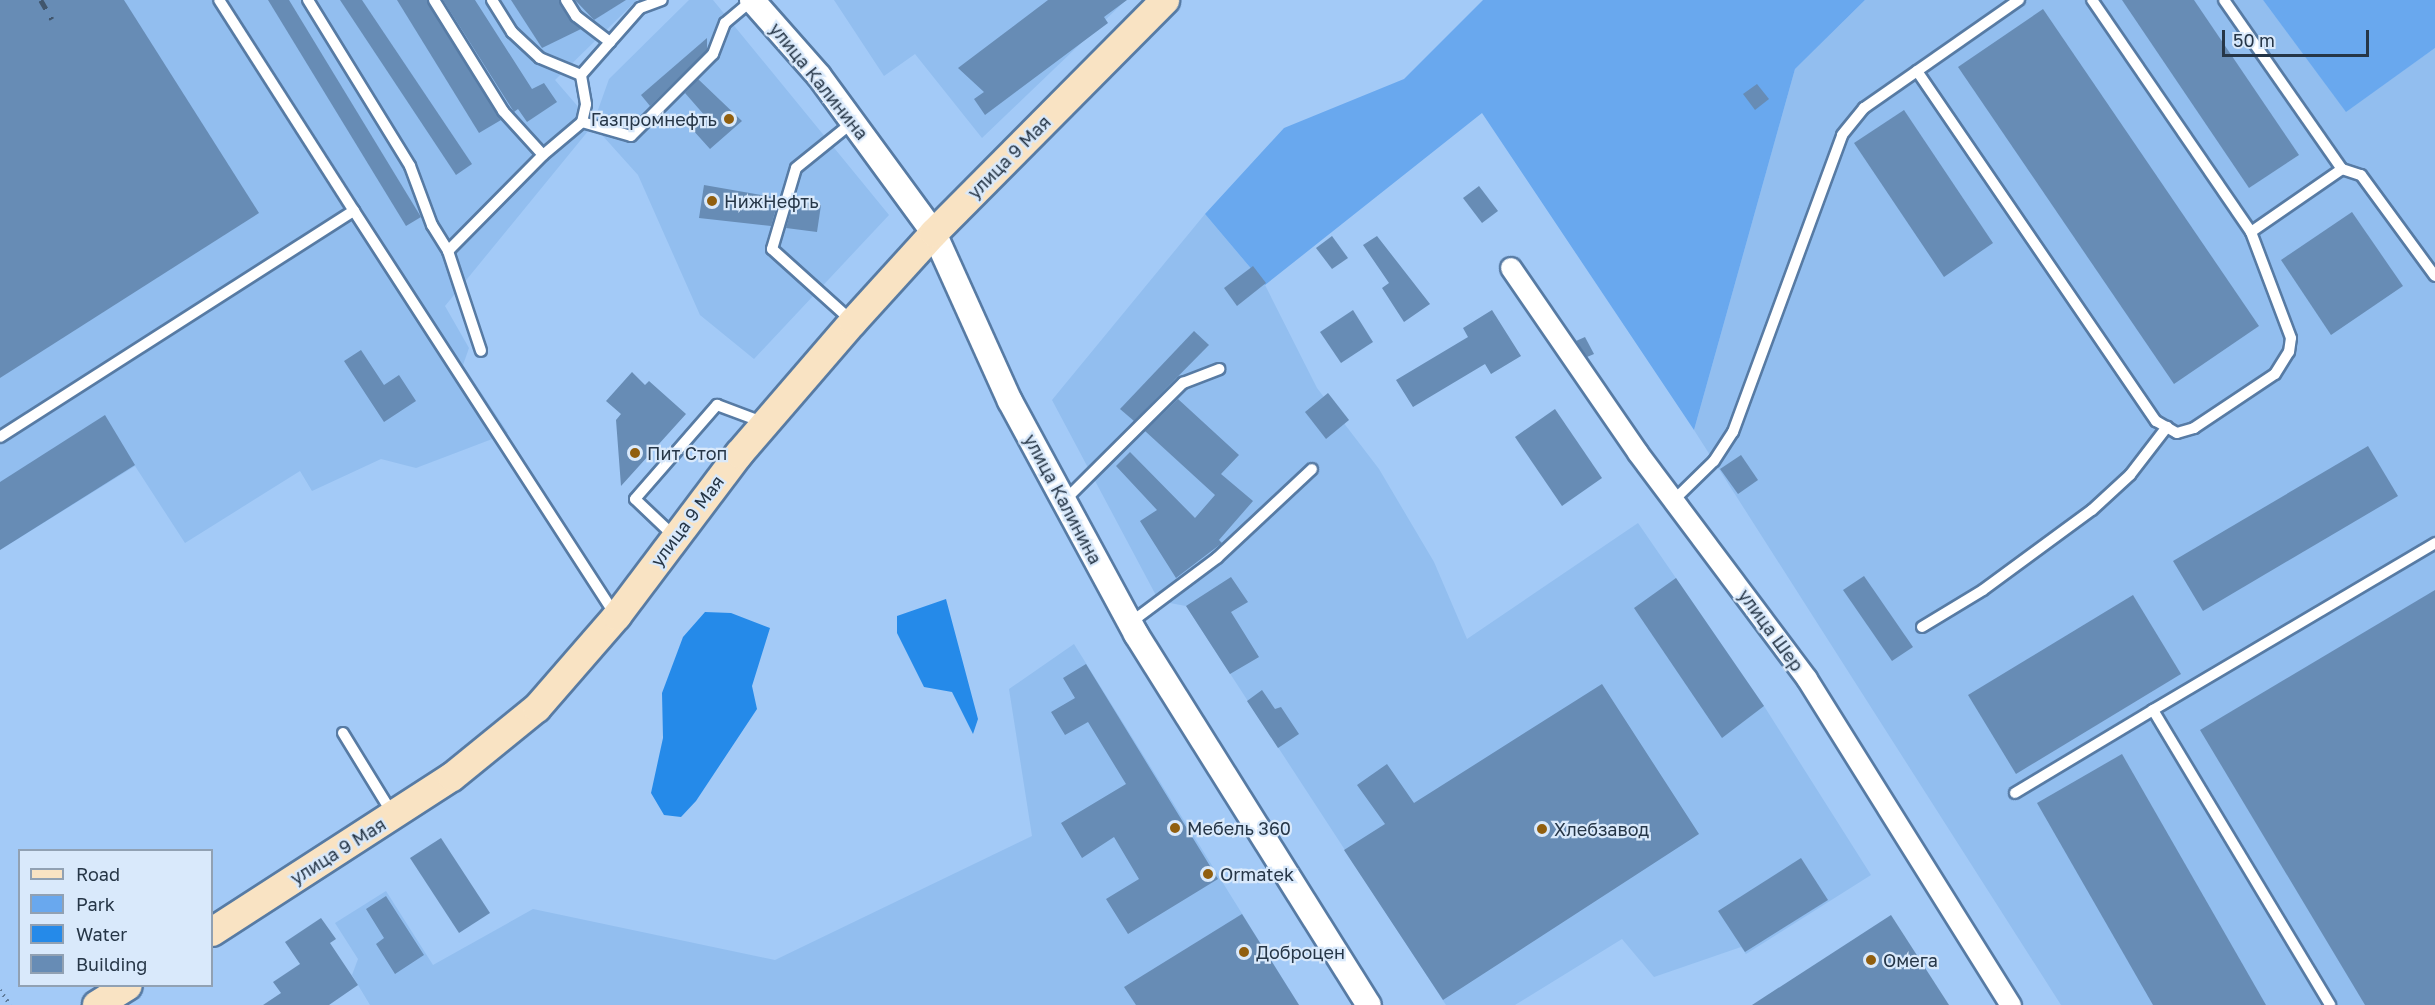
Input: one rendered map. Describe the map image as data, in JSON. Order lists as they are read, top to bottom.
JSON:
{
  "streets": {
    "main road": ["улица 9 Мая"],
    "street": ["улица Калинина", "улица Шер"]
  },
  "crossings": [
    ["улица Калинина", "улица 9 Мая"]
  ],
  "places": [
    "Газпромнефть",
    "НижНефть",
    "Пит Стоп",
    "Мебель 360",
    "Хлебзавод",
    "Ormatek",
    "Доброцен",
    "Омега"
  ],
  "legend": [
    "Road",
    "Park",
    "Water",
    "Building"
  ],
  "scale_bar": "50 m"
}
